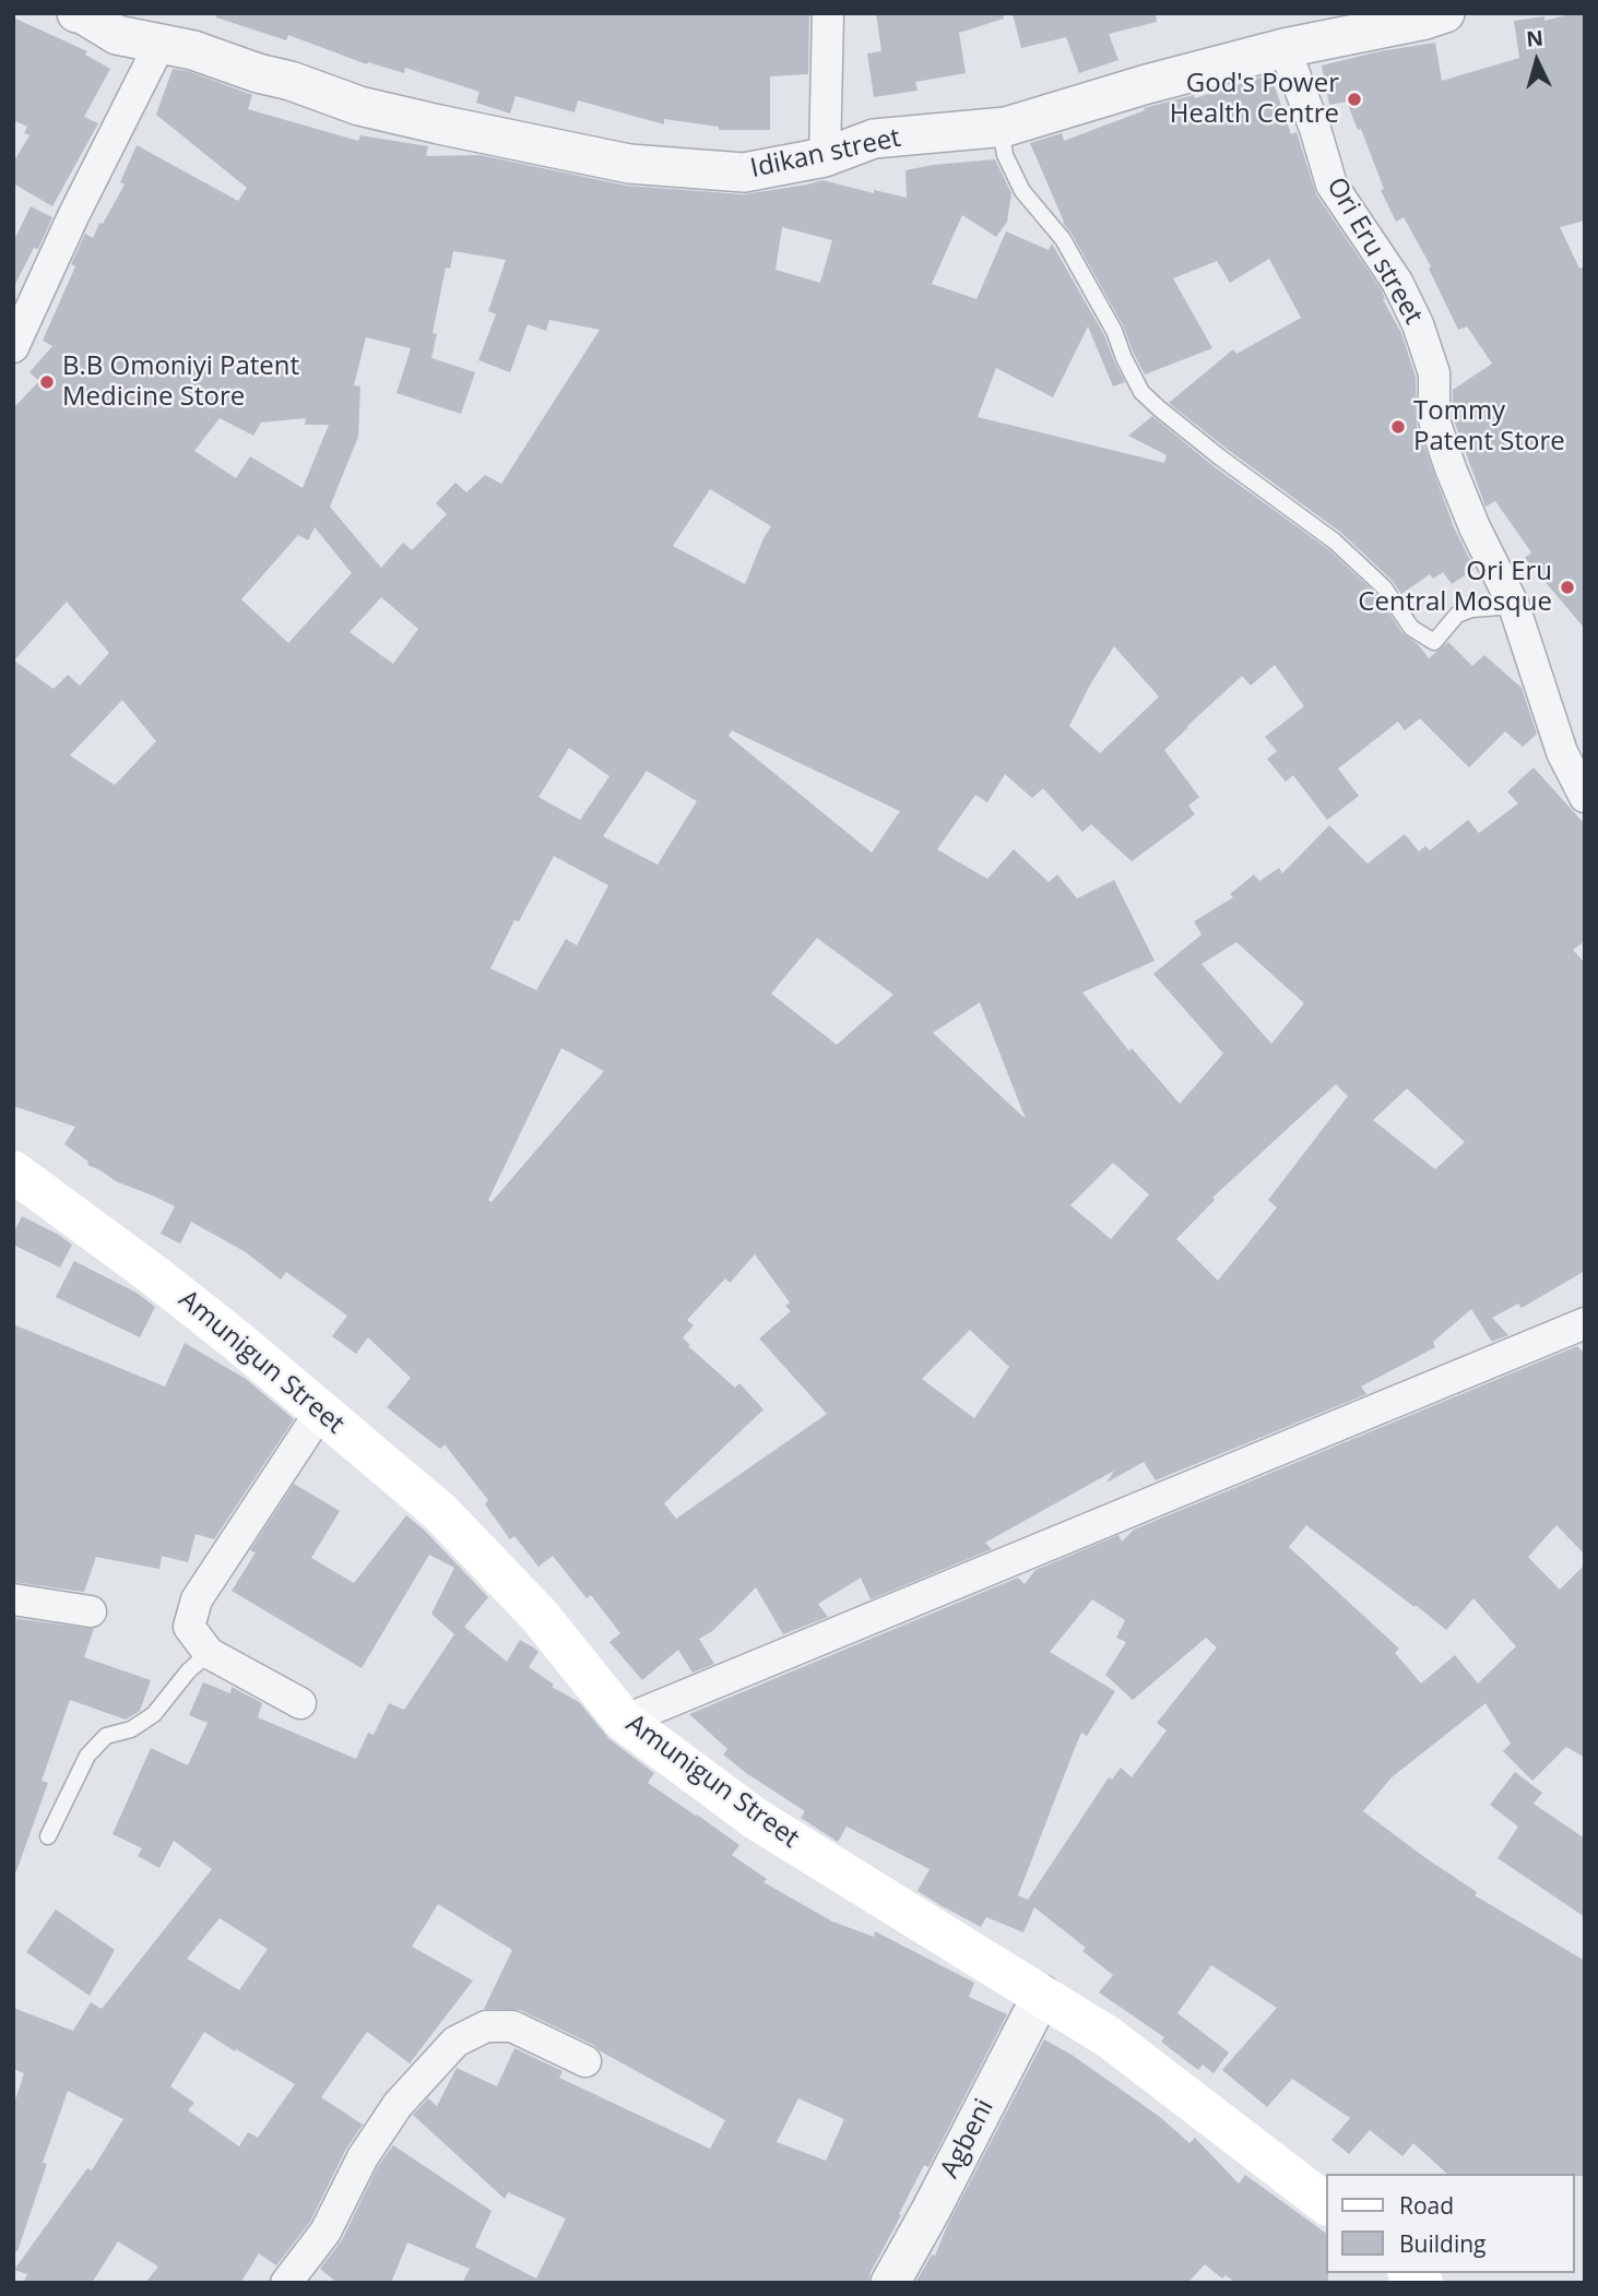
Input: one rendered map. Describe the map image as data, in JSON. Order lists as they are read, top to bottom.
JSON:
{
  "streets": {
    "main road": ["Amunigun Street"],
    "street": ["Idikan street", "Ori Eru street", "Agbeni"]
  },
  "crossings": [
    ["Idikan street", "Ori Eru street"],
    ["Amunigun Street", "Agbeni"]
  ],
  "places": [
    "God's Power Health Centre",
    "B.B Omoniyi Patent Medicine Store",
    "Tommy Patent Store",
    "Ori Eru Central Mosque"
  ],
  "legend": ["Road", "Building"],
  "north": "top"
}
